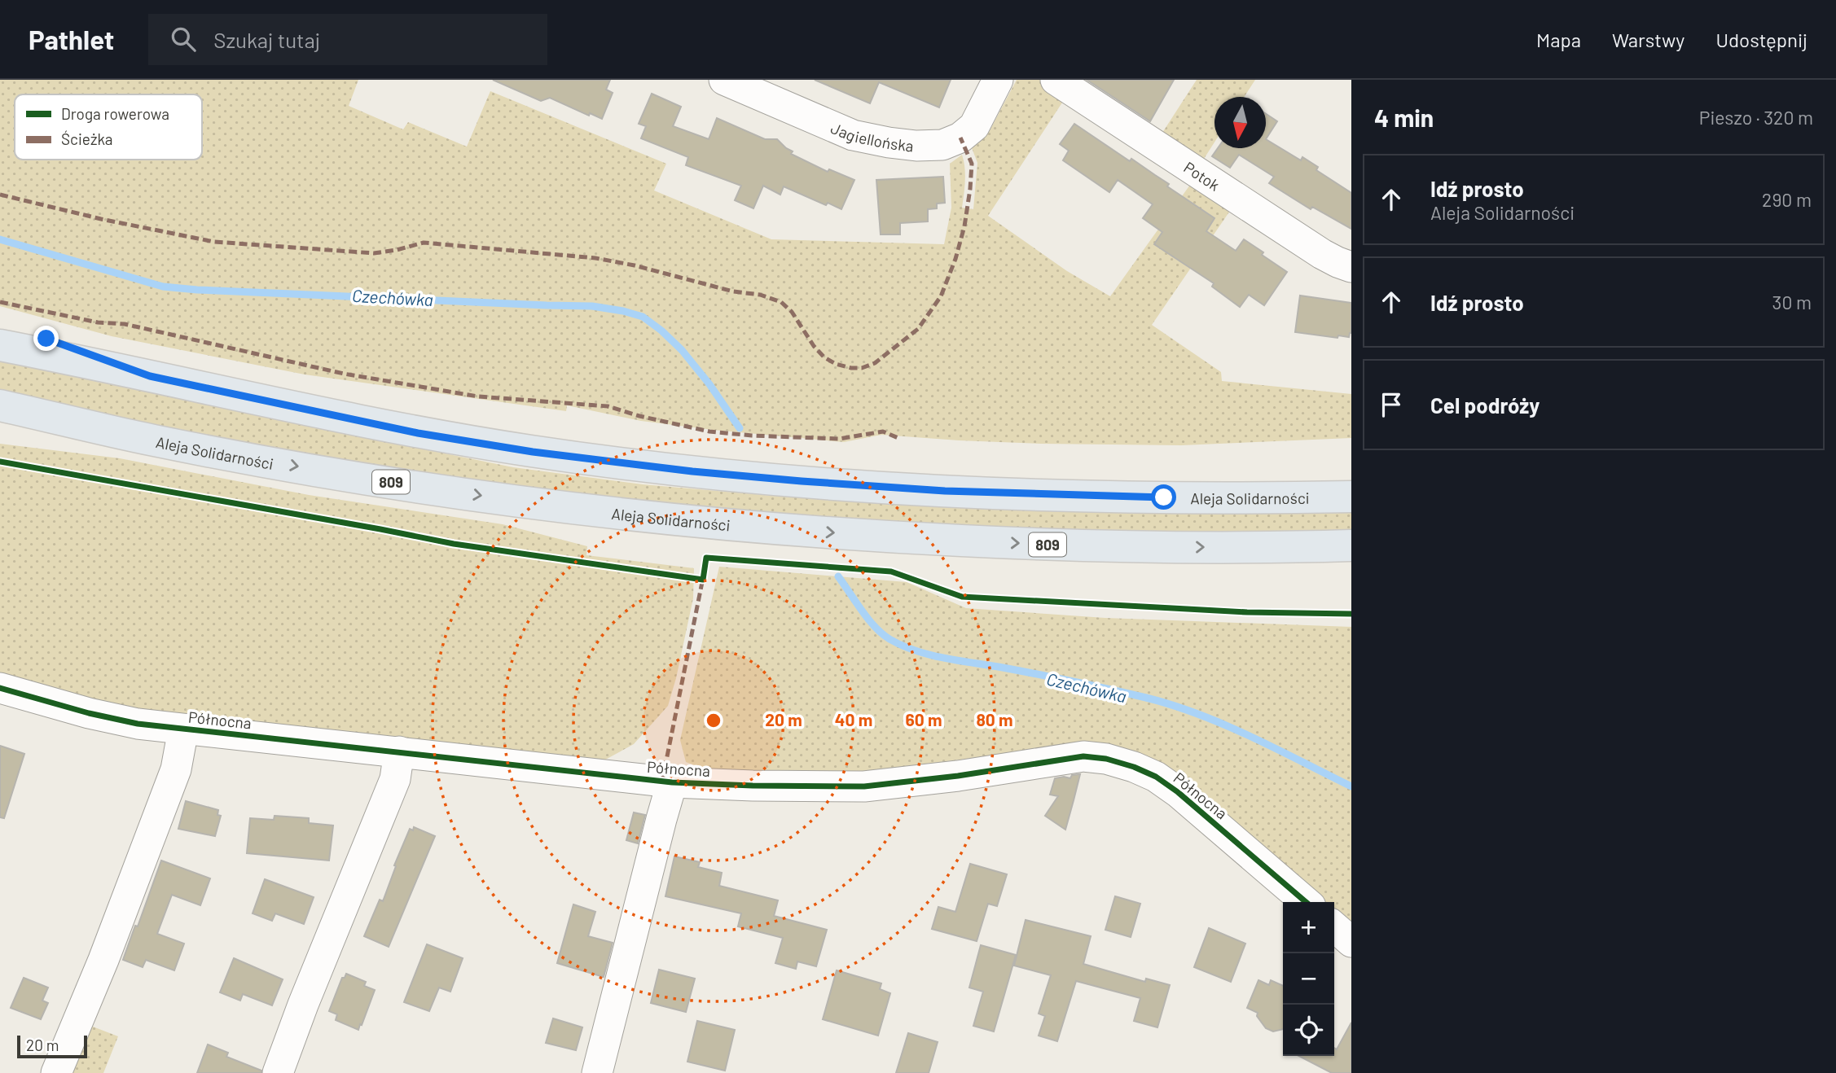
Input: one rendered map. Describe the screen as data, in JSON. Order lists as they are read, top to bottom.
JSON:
{
  "streets": {
    "main road": ["Aleja Solidarności", "809"],
    "street": ["Jagiellońska", "Potok", "Północna"]
  },
  "crossings": [
    ["Aleja Solidarności", "809"]
  ],
  "water": ["Czechówka"],
  "legend": ["Droga rowerowa", "Ścieżka"],
  "scale_bar": "20 m",
  "north": "bottom",
  "page": {
    "header": "Pathlet",
    "search": "Szukaj tutaj",
    "nav": ["Mapa", "Warstwy", "Udostępnij"],
    "heading": ["4 min", "Pieszo · 320 m"],
    "list": [
      ["Idź prosto", "Aleja Solidarności", "290 m"],
      ["Idź prosto", "30 m"],
      "Cel podróży"
    ],
    "map_buttons": ["+", "−"],
    "scale": "20 m"
  },
  "rings": [
    "20 m",
    "40 m",
    "60 m",
    "80 m"
  ]
}
